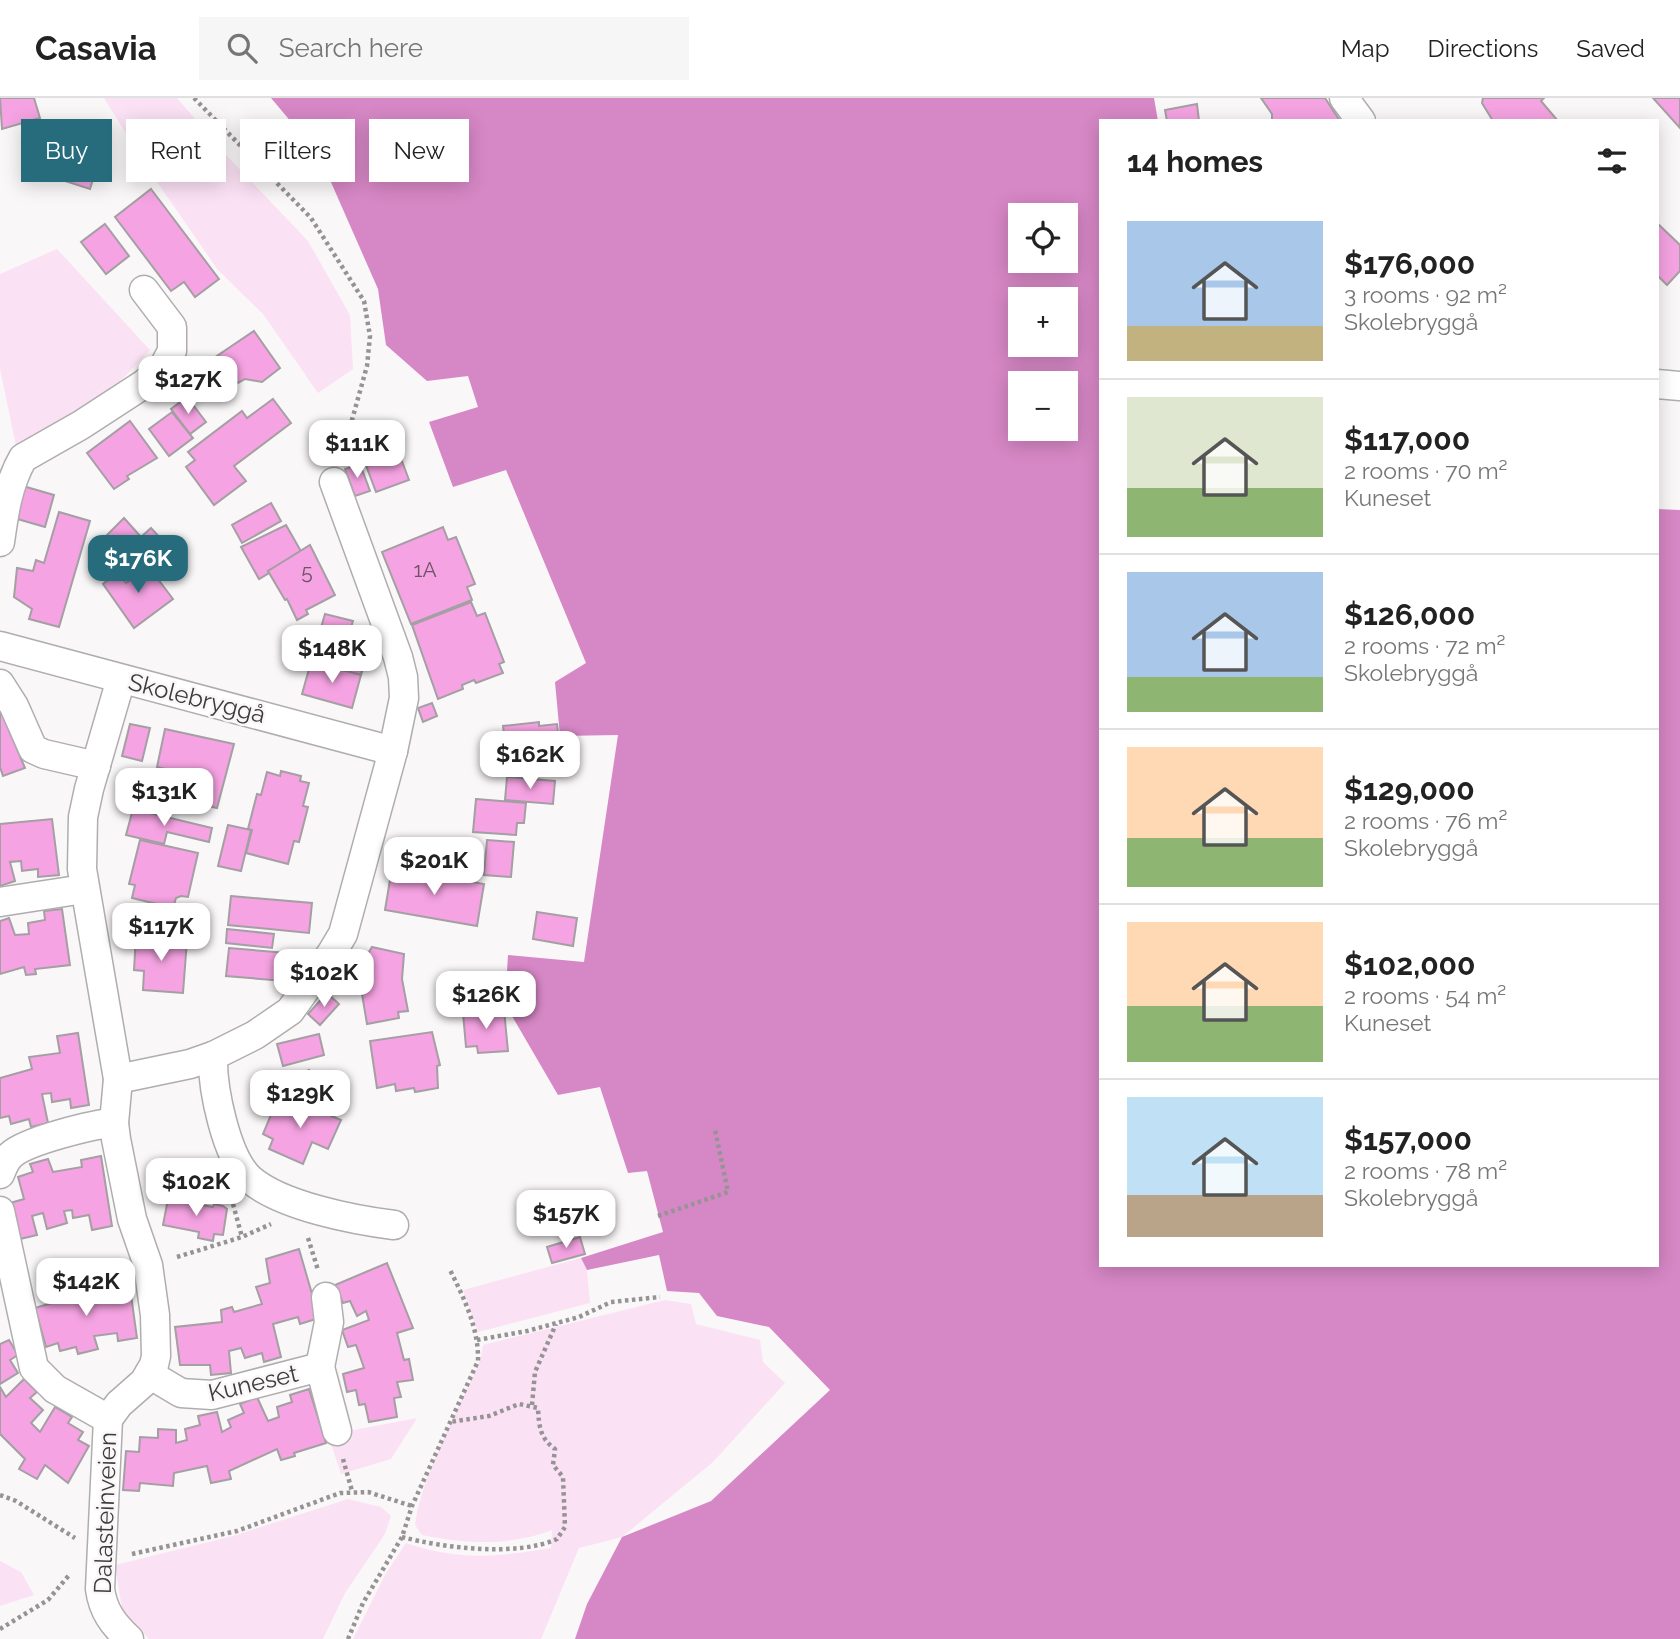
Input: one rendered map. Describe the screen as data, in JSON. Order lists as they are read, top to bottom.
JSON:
{
  "streets": {
    "street": ["Skolebryggå", "Kuneset", "Dalasteinveien"]
  },
  "house_numbers": ["1A", "5"],
  "page": {
    "header": "Casavia",
    "search": "Search here",
    "nav": ["Map", "Directions", "Saved"],
    "chip": [
      "Buy",
      "Rent",
      "Filters",
      "New"
    ],
    "heading": "14 homes",
    "map_buttons": ["+", "−"],
    "list": [
      {
        "name": "$176,000",
        "note": "3 rooms · 92 m² · Skolebryggå"
      },
      {
        "name": "$117,000",
        "note": "2 rooms · 70 m² · Kuneset"
      },
      {
        "name": "$126,000",
        "note": "2 rooms · 72 m² · Skolebryggå"
      },
      {
        "name": "$129,000",
        "note": "2 rooms · 76 m² · Skolebryggå"
      },
      {
        "name": "$102,000",
        "note": "2 rooms · 54 m² · Kuneset"
      },
      {
        "name": "$157,000",
        "note": "2 rooms · 78 m² · Skolebryggå"
      }
    ],
    "price": [
      "$127K",
      "$111K",
      "$176K",
      "$148K",
      "$162K",
      "$131K",
      "$201K",
      "$117K",
      "$102K",
      "$126K",
      "$129K",
      "$102K",
      "$157K",
      "$142K"
    ]
  }
}
